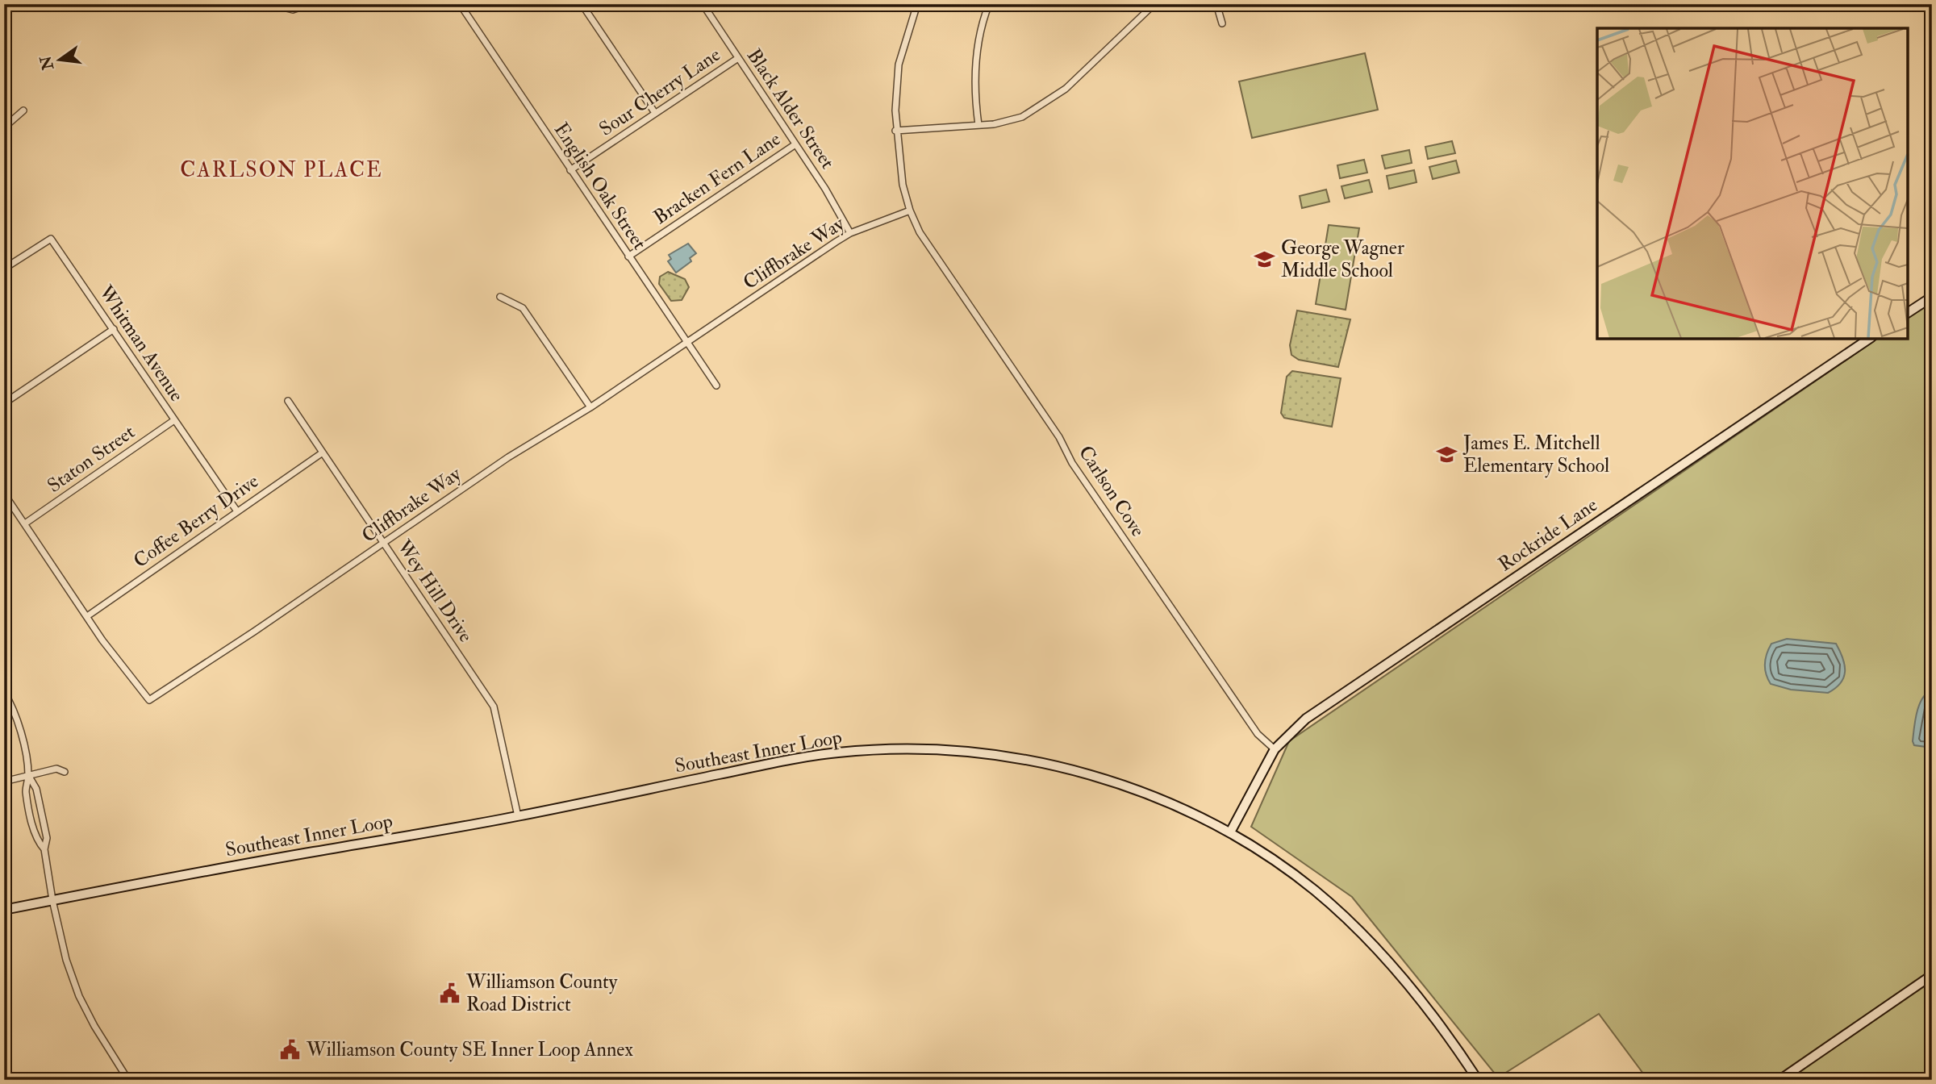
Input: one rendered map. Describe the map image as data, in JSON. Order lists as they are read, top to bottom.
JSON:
{
  "streets": {
    "main road": ["Rockride Lane", "Southeast Inner Loop"],
    "street": [
      "Sour Cherry Lane",
      "Black Alder Street",
      "Bracken Fern Lane",
      "English Oak Street",
      "Cliffbrake Way",
      "Whitman Avenue",
      "Staton Street",
      "Carlson Cove",
      "Coffee Berry Drive",
      "Wey Hill Drive"
    ]
  },
  "crossings": [
    ["Sour Cherry Lane", "Black Alder Street"],
    ["Sour Cherry Lane", "English Oak Street"],
    ["Black Alder Street", "Bracken Fern Lane"],
    ["Black Alder Street", "Cliffbrake Way"],
    ["Bracken Fern Lane", "English Oak Street"],
    ["English Oak Street", "Cliffbrake Way"],
    ["Cliffbrake Way", "Staton Street"],
    ["Cliffbrake Way", "Carlson Cove"],
    ["Cliffbrake Way", "Coffee Berry Drive"],
    ["Cliffbrake Way", "Wey Hill Drive"],
    ["Whitman Avenue", "Staton Street"],
    ["Whitman Avenue", "Coffee Berry Drive"],
    ["Carlson Cove", "Rockride Lane"],
    ["Coffee Berry Drive", "Wey Hill Drive"],
    ["Rockride Lane", "Southeast Inner Loop"],
    ["Wey Hill Drive", "Southeast Inner Loop"]
  ],
  "districts": ["CARLSON PLACE"],
  "places": {
    "school or university": ["George Wagner Middle School", "James E. Mitchell Elementary School"],
    "public building": ["Williamson County Road District", "Williamson County SE Inner Loop Annex"]
  },
  "north": "left"
}
